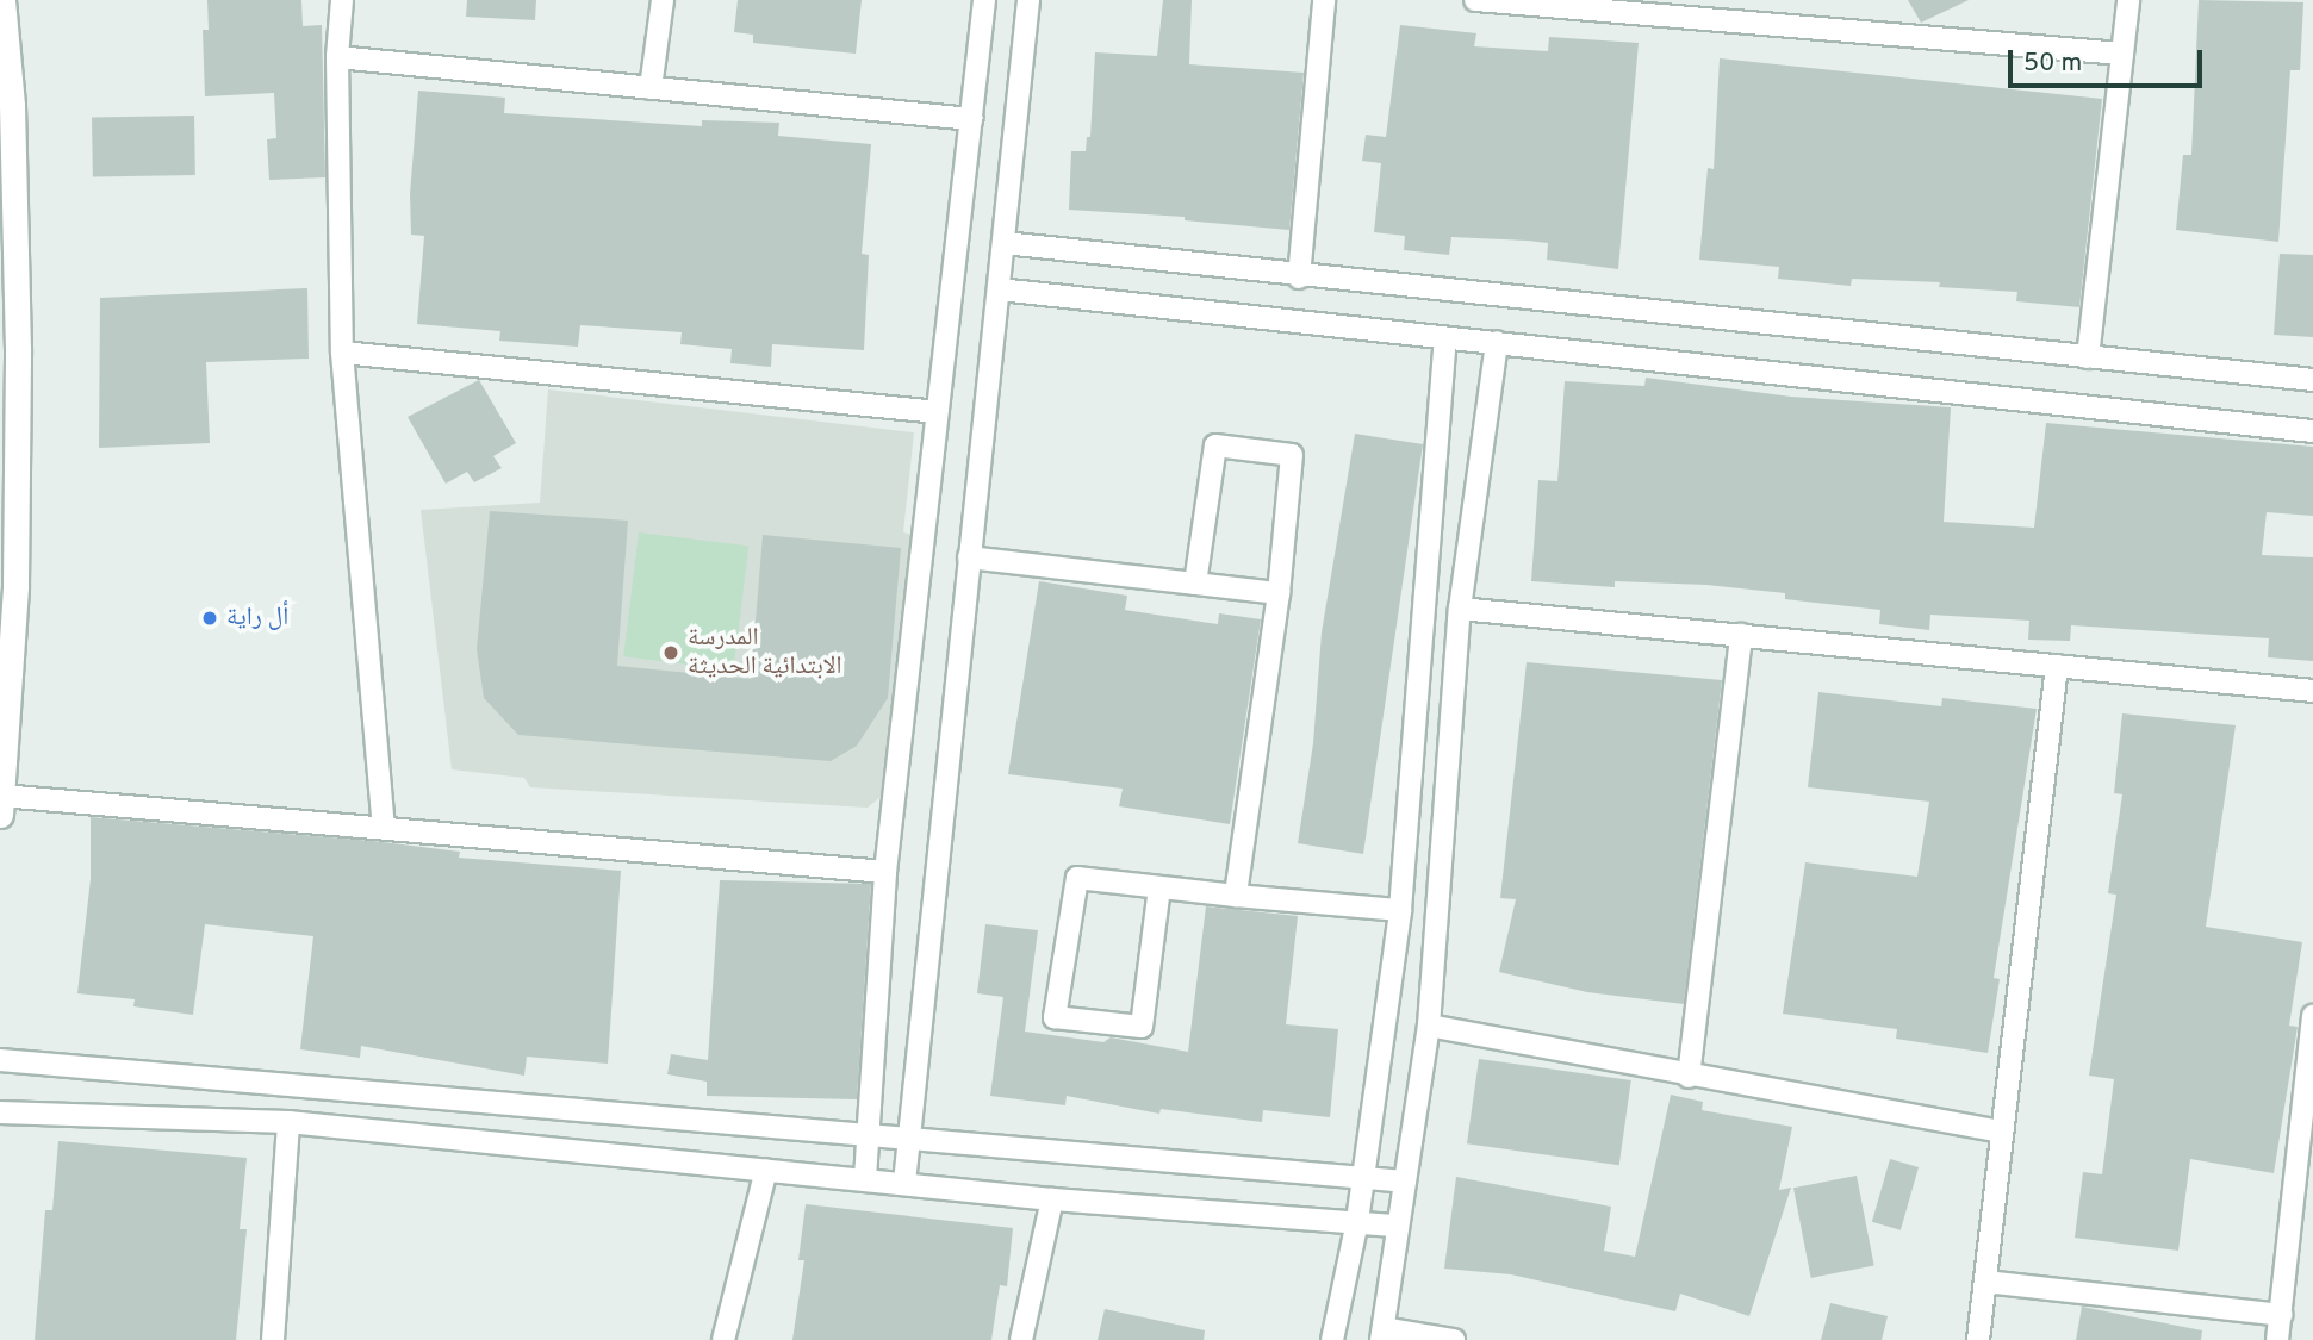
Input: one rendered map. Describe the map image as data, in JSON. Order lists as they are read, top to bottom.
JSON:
{
  "places": ["أل راية", "المدرسة الابتدائية الحديثة"],
  "scale_bar": "50 m"
}
